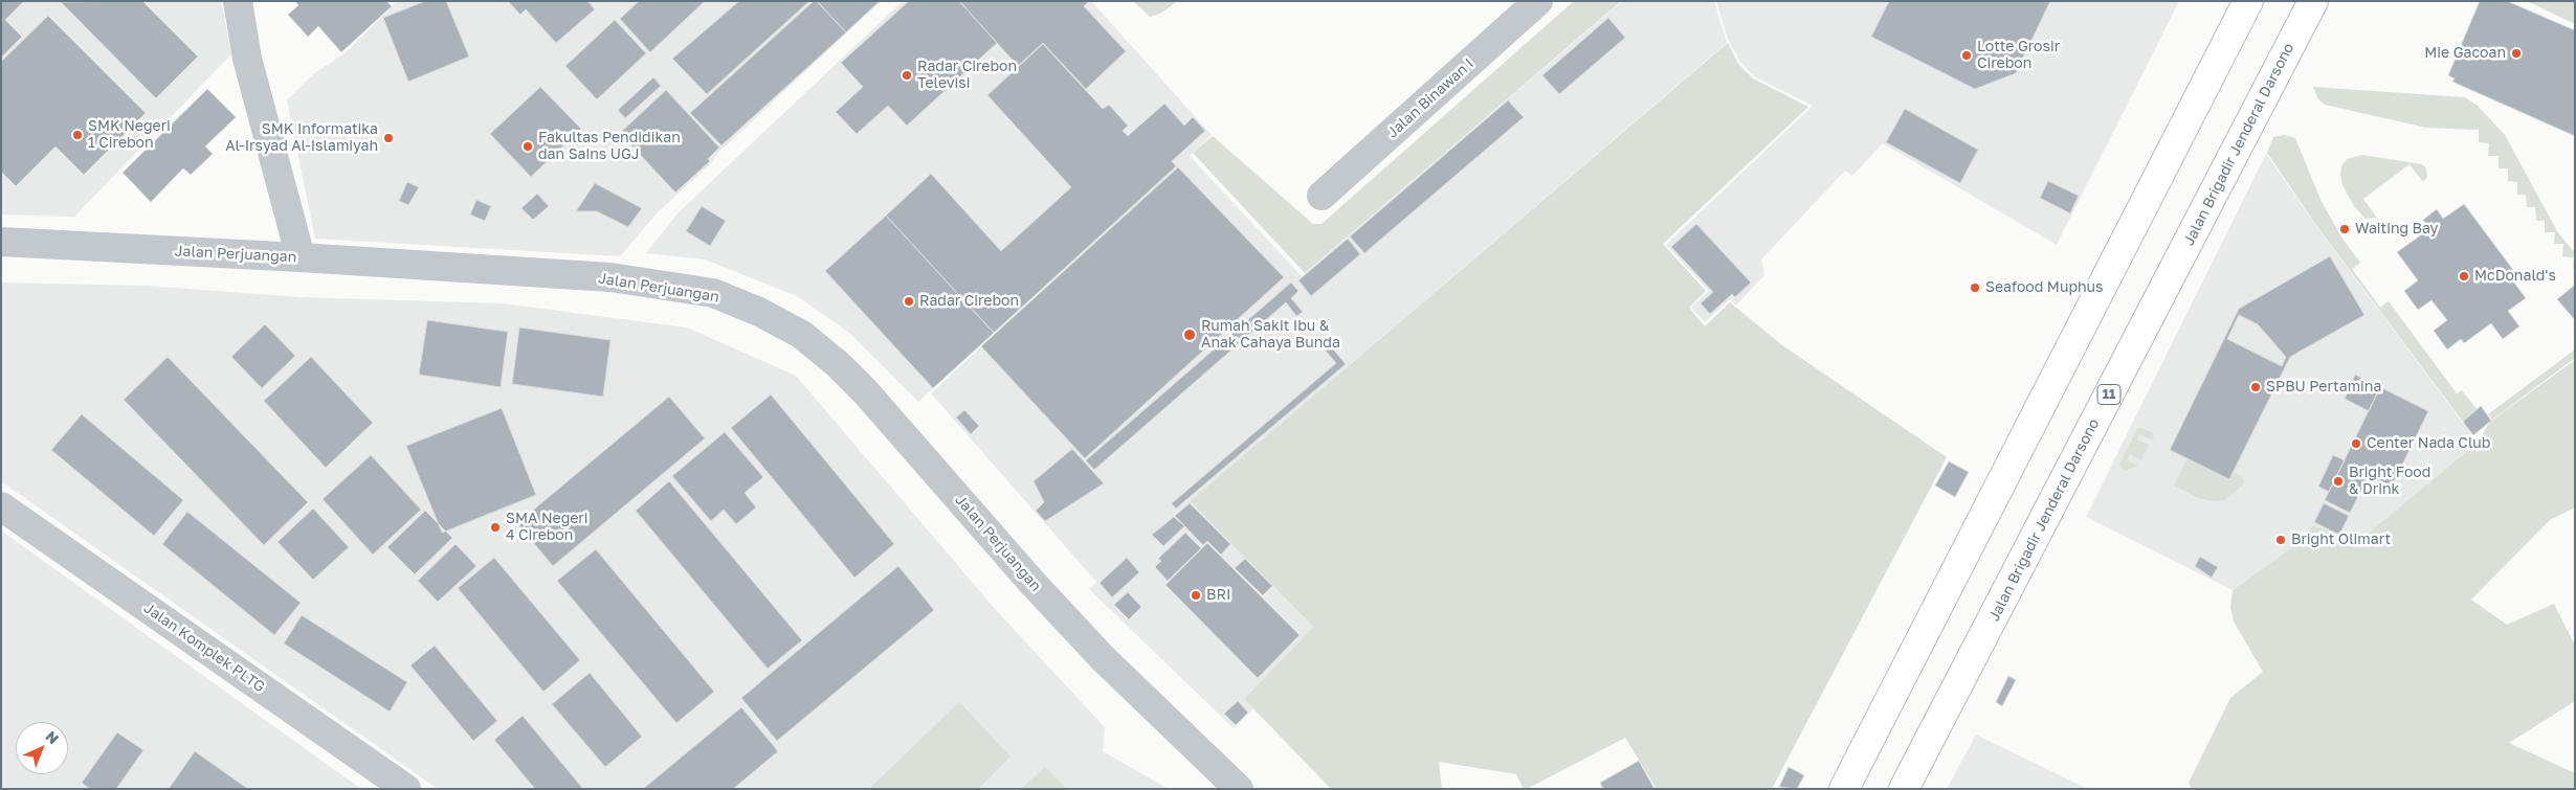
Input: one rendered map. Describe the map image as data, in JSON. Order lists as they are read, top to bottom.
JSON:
{
  "streets": {
    "highway": ["Jalan Brigadir Jenderal Darsono", "11"],
    "street": ["Jalan Binawan I", "Jalan Perjuangan", "Jalan Komplek PLTG"]
  },
  "places": [
    "Mie Gacoan",
    "Lotte Grosir Cirebon",
    "Radar Cirebon Televisi",
    "SMK Negeri 1 Cirebon",
    "SMK Informatika Al-Irsyad Al-Islamiyah",
    "Fakultas Pendidikan dan Sains UGJ",
    "Waiting Bay",
    "McDonald's",
    "Seafood Muphus",
    "Radar Cirebon",
    "Rumah Sakit Ibu & Anak Cahaya Bunda",
    "SPBU Pertamina",
    "Center Nada Club",
    "Bright Food & Drink",
    "SMA Negeri 4 Cirebon",
    "Bright Olimart",
    "BRI"
  ],
  "north": "top right"
}
